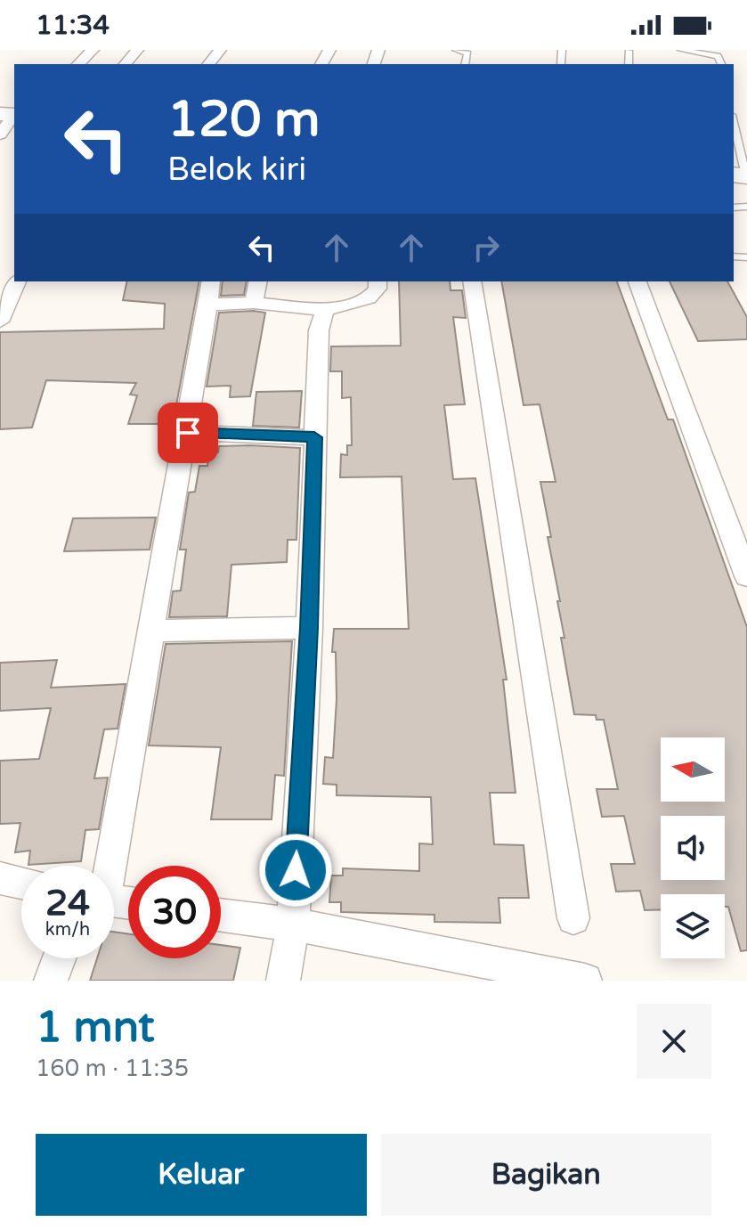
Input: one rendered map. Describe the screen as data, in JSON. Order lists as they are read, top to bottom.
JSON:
{
  "north": "left",
  "page": {
    "status": "11:34",
    "turn": ["120 m", "Belok kiri"],
    "speed": "24 km/h",
    "limit": "30",
    "heading": ["1 mnt", "160 m · 11:35"],
    "buttons": ["Keluar", "Bagikan"]
  }
}
